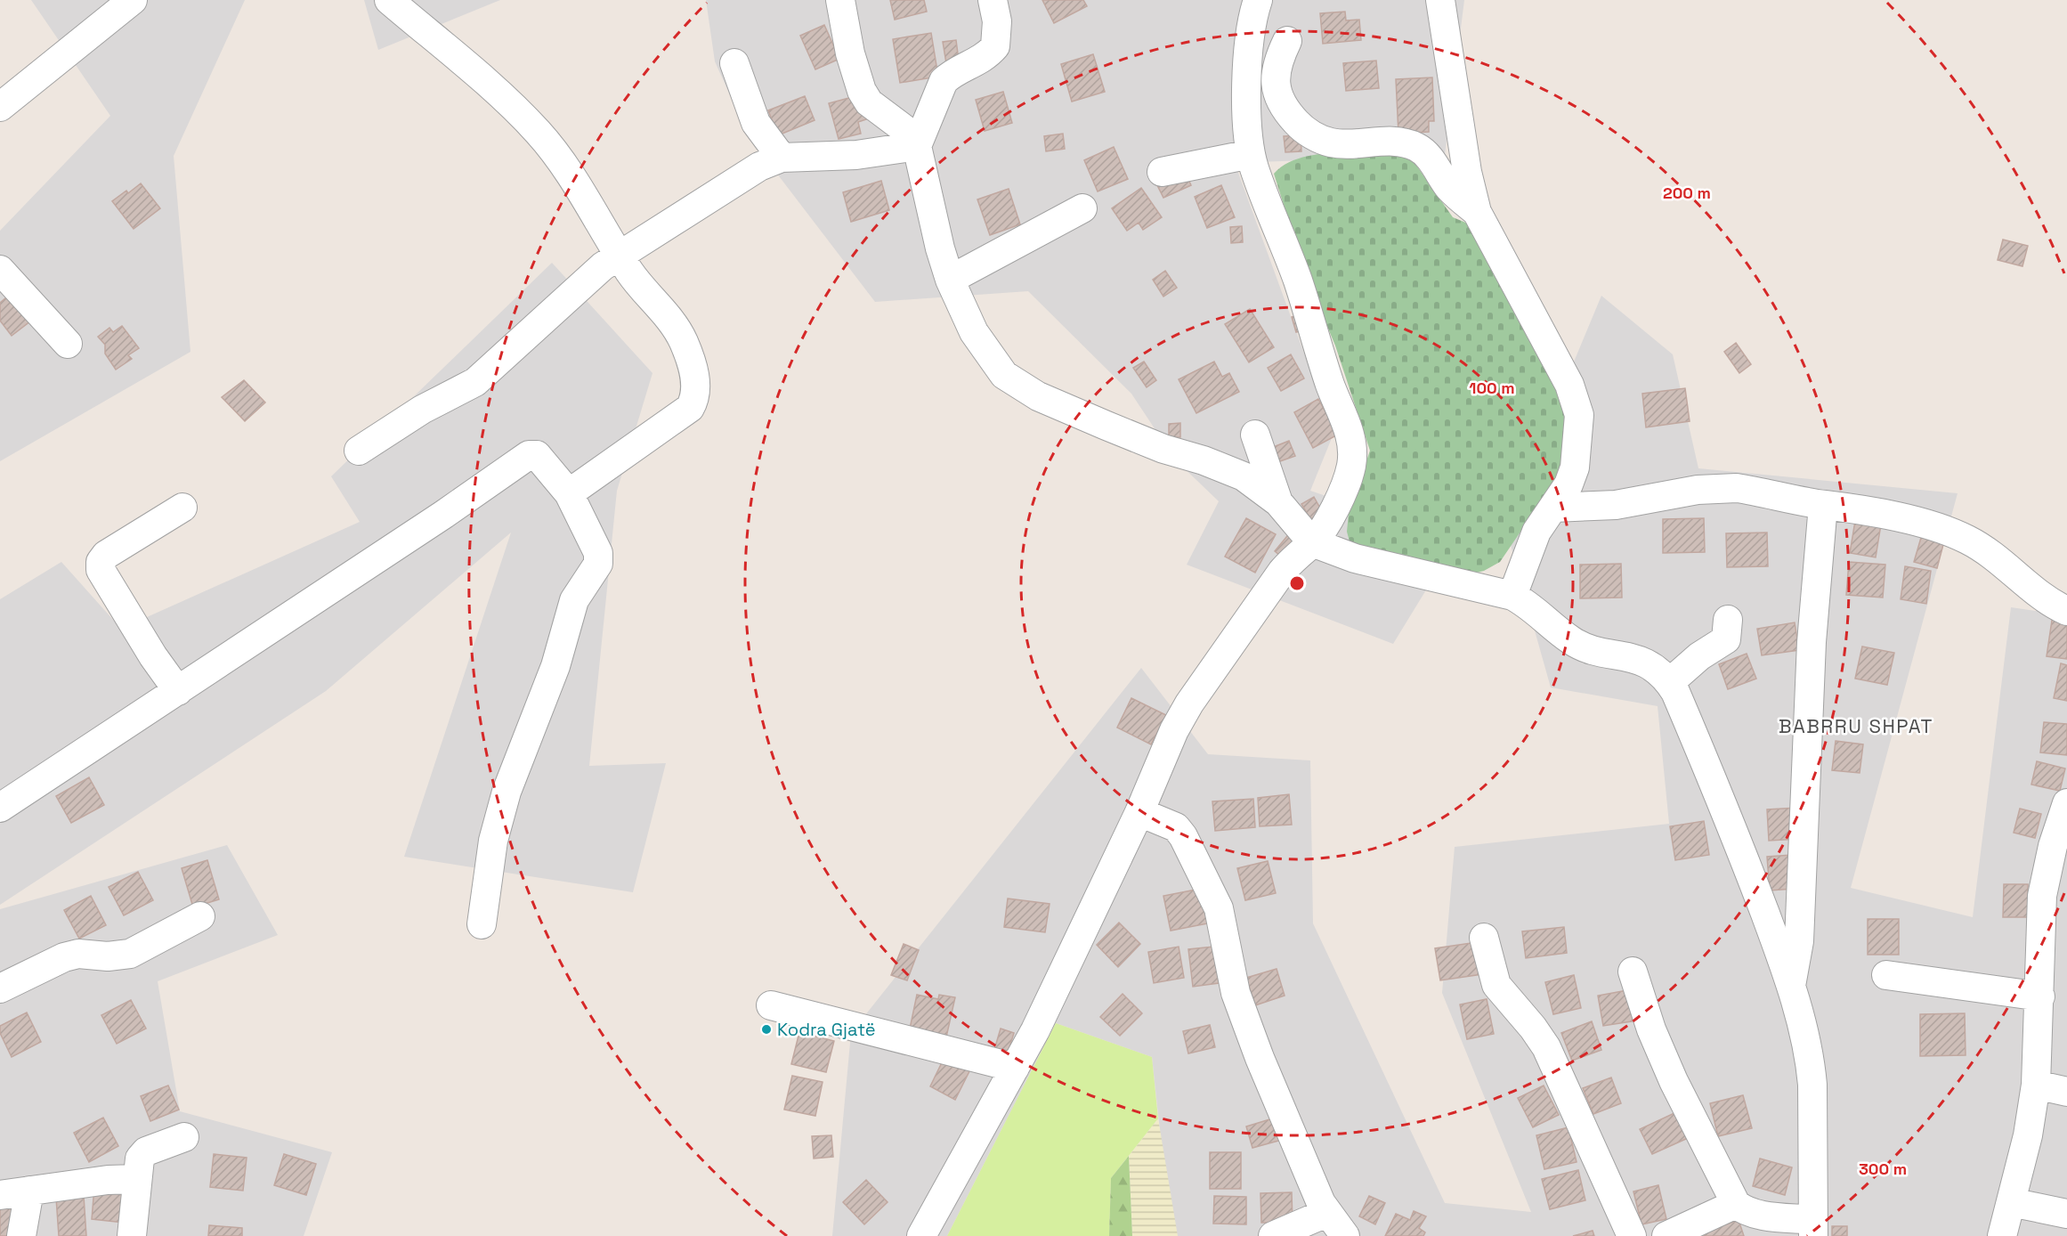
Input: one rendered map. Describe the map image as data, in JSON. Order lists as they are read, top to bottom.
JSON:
{
  "districts": ["BABRRU SHPAT"],
  "places": ["Kodra Gjatë"],
  "rings": ["200 m", "100 m", "300 m"]
}
